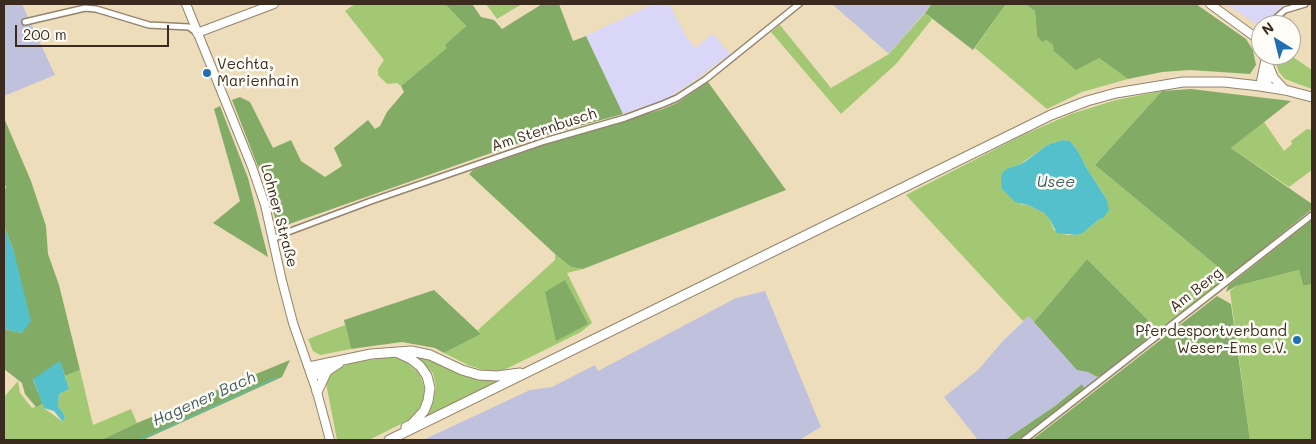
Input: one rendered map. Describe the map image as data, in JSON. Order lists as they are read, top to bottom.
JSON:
{
  "streets": {
    "main road": ["Lohner Straße"],
    "street": ["Am Sternbusch", "Am Berg"]
  },
  "crossings": [
    ["Am Sternbusch", "Lohner Straße"]
  ],
  "water": ["Usee", "Hagener Bach"],
  "places": ["Vechta, Marienhain", "Pferdesportverband Weser-Ems e.V."],
  "scale_bar": "200 m",
  "north": "top left"
}
